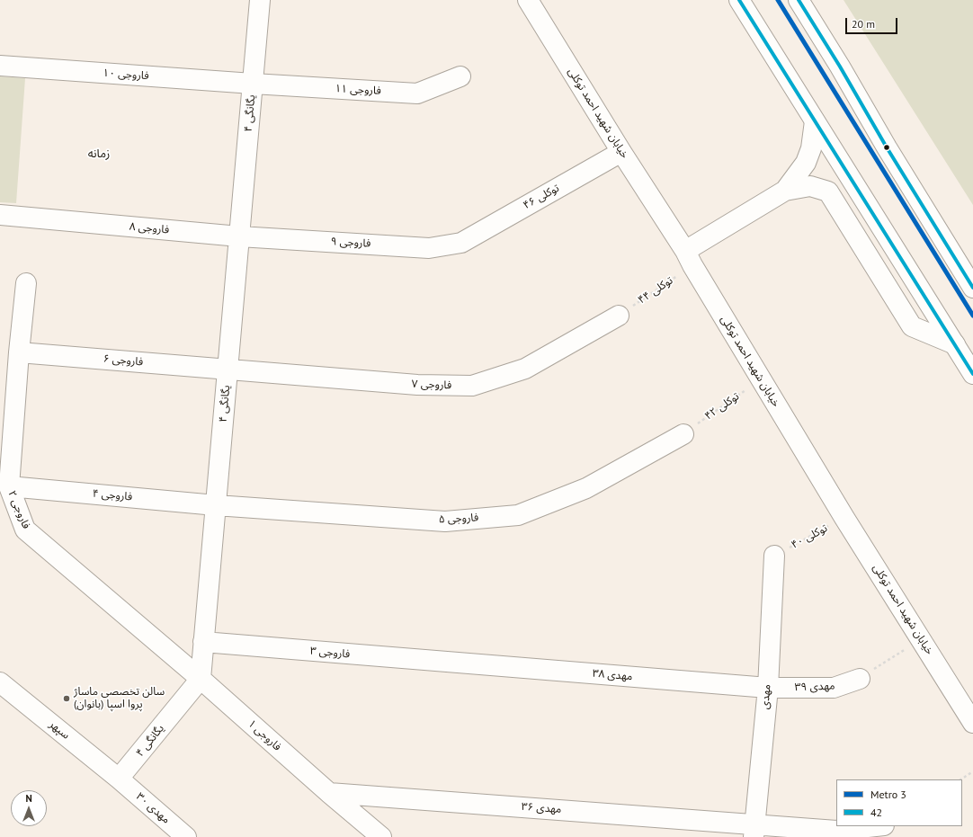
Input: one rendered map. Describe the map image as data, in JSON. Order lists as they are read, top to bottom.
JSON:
{
  "streets": {
    "street": [
      "فاروجی ۱۰",
      "فاروجی ۱۱",
      "یگانگی ۴",
      "خیابان شهید احمد توکلی",
      "توکلی ۴۶",
      "فاروجی ۸",
      "فاروجی ۹",
      "فاروجی ۶",
      "فاروجی ۷",
      "فاروجی ۴",
      "فاروجی ۲",
      "فاروجی ۵",
      "فاروجی ۳",
      "مهدی ۳۸",
      "مهدی ۳۹",
      "مهدی",
      "سپهر",
      "فاروجی ۱",
      "مهدی ۳۰",
      "مهدی ۳۶"
    ],
    "path": ["توکلی ۴۴", "توکلی ۴۲", "توکلی ۴۰"]
  },
  "crossings": [
    ["فاروجی ۱۰", "فاروجی ۱۱"],
    ["فاروجی ۱۰", "یگانگی ۴"],
    ["فاروجی ۱۱", "یگانگی ۴"],
    ["یگانگی ۴", "فاروجی ۸"],
    ["یگانگی ۴", "فاروجی ۹"],
    ["یگانگی ۴", "فاروجی ۶"],
    ["یگانگی ۴", "فاروجی ۷"],
    ["یگانگی ۴", "فاروجی ۴"],
    ["یگانگی ۴", "فاروجی ۲"],
    ["یگانگی ۴", "فاروجی ۵"],
    ["یگانگی ۴", "فاروجی ۳"],
    ["یگانگی ۴", "سپهر"],
    ["یگانگی ۴", "فاروجی ۱"],
    ["یگانگی ۴", "مهدی ۳۰"],
    ["خیابان شهید احمد توکلی", "توکلی ۴۶"],
    ["خیابان شهید احمد توکلی", "توکلی ۴۴"],
    ["خیابان شهید احمد توکلی", "توکلی ۴۲"],
    ["خیابان شهید احمد توکلی", "توکلی ۴۰"],
    ["توکلی ۴۶", "فاروجی ۹"],
    ["فاروجی ۸", "فاروجی ۹"],
    ["توکلی ۴۴", "فاروجی ۷"],
    ["فاروجی ۶", "فاروجی ۷"],
    ["فاروجی ۶", "فاروجی ۲"],
    ["توکلی ۴۲", "فاروجی ۵"],
    ["فاروجی ۴", "فاروجی ۲"],
    ["فاروجی ۴", "فاروجی ۵"],
    ["فاروجی ۲", "فاروجی ۱"],
    ["توکلی ۴۰", "مهدی"],
    ["فاروجی ۳", "مهدی ۳۸"],
    ["مهدی ۳۸", "مهدی ۳۹"],
    ["مهدی ۳۸", "مهدی"],
    ["مهدی ۳۹", "مهدی"],
    ["مهدی", "مهدی ۳۶"],
    ["سپهر", "مهدی ۳۰"],
    ["فاروجی ۱", "مهدی ۳۶"]
  ],
  "districts": ["زمانه"],
  "places": ["سالن تخصصی ماساژ پروا اسپا (بانوان)"],
  "lines": ["metro line 3", "transit line 42"],
  "legend": ["Metro 3", "42"],
  "scale_bar": "20 m",
  "north": "top"
}
